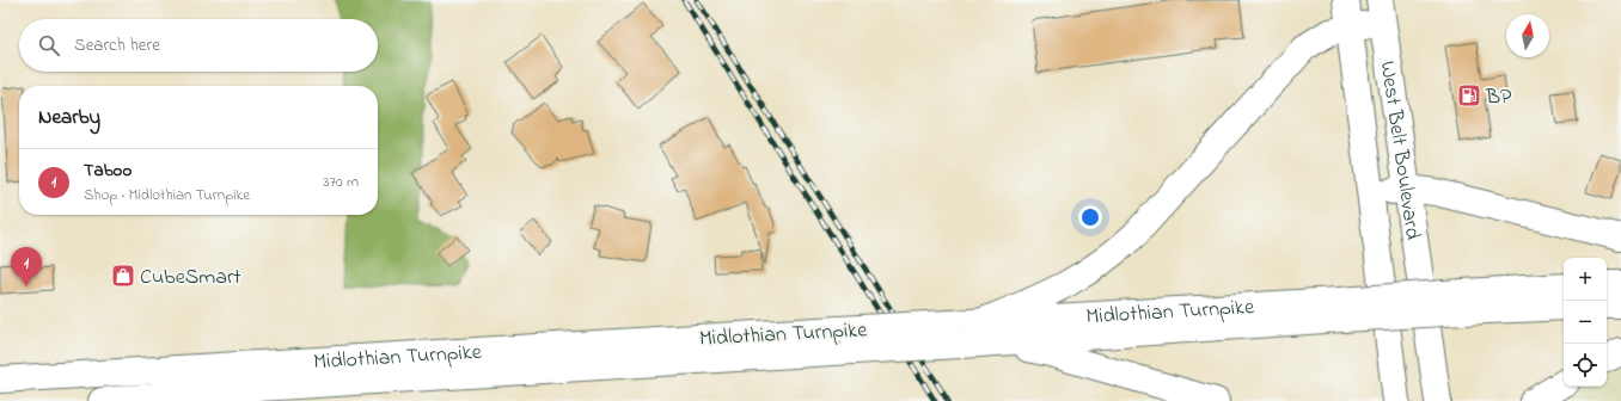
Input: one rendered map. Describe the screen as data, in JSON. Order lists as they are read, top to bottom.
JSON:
{
  "streets": {
    "main road": ["West Belt Boulevard", "Midlothian Turnpike"]
  },
  "places": {
    "fuel station": ["BP"],
    "shop": ["CubeSmart"]
  },
  "north": "top",
  "page": {
    "search": "Search here",
    "heading": "Nearby",
    "list": [
      {
        "mark": "1",
        "name": "Taboo",
        "note": "Shop · Midlothian Turnpike",
        "value": "370 m"
      }
    ],
    "pins": "1",
    "map_buttons": ["+", "−"]
  }
}
